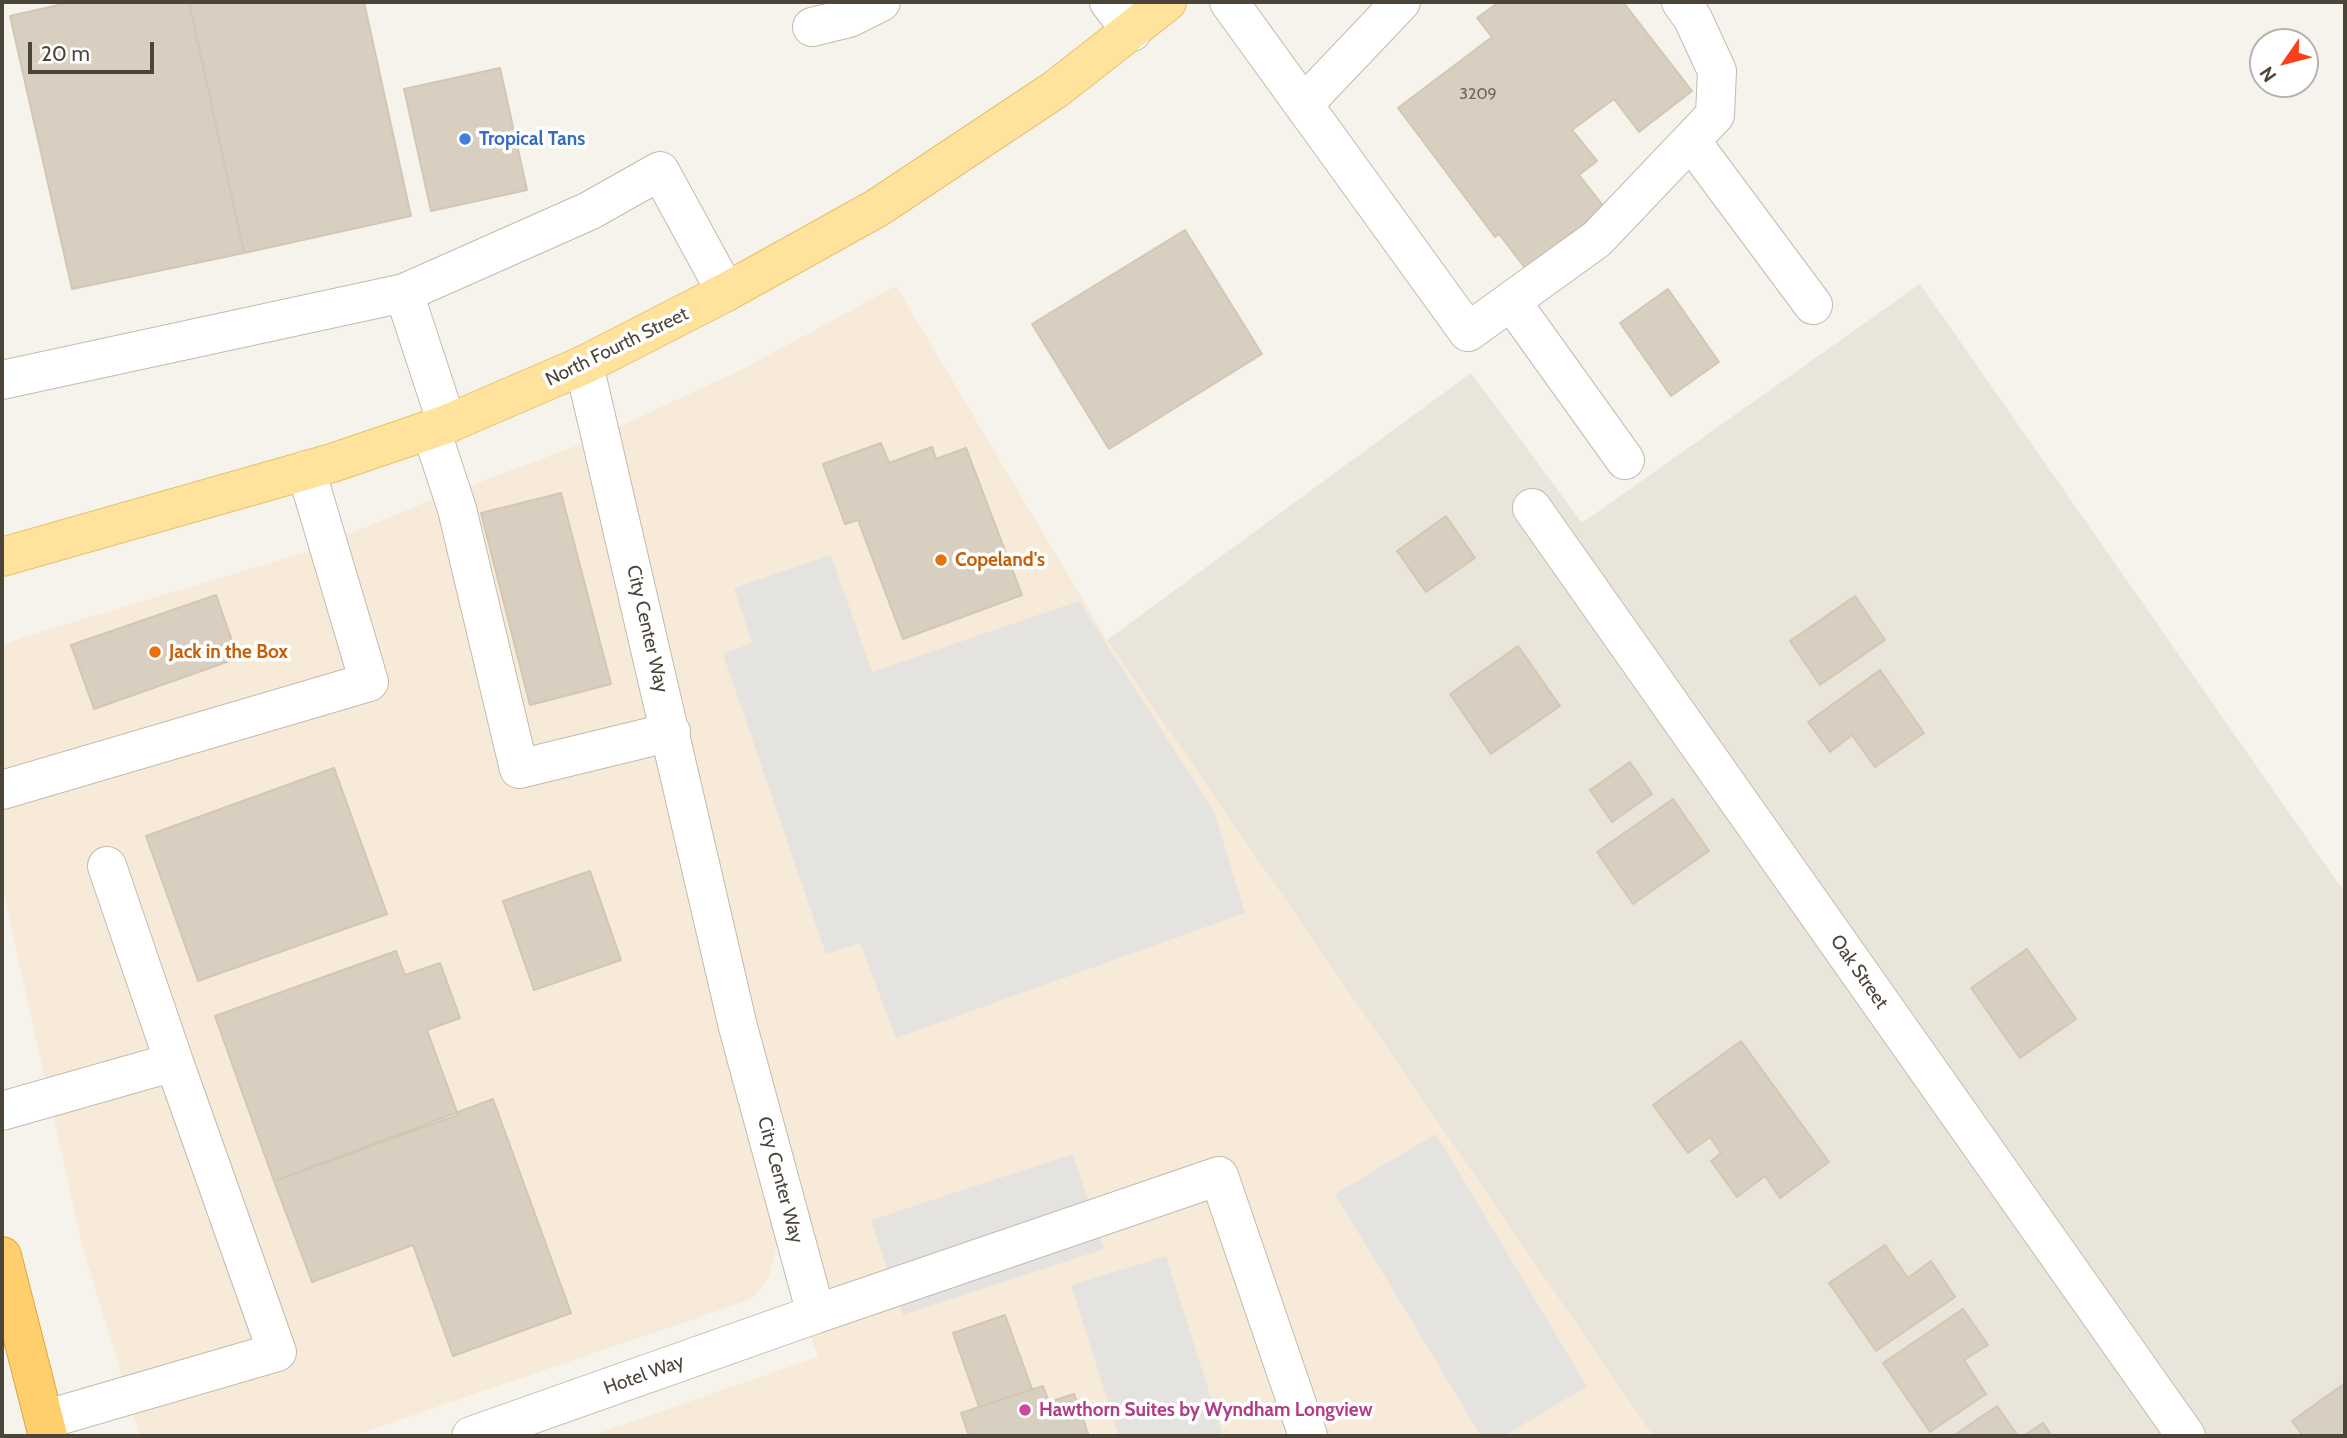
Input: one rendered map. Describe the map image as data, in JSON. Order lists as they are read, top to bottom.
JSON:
{
  "streets": {
    "main road": ["North Fourth Street"],
    "street": ["City Center Way", "Oak Street", "Hotel Way"]
  },
  "crossings": [
    ["North Fourth Street", "City Center Way"],
    ["City Center Way", "Hotel Way"]
  ],
  "places": [
    "Tropical Tans",
    "Copeland's",
    "Jack in the Box",
    "Hawthorn Suites by Wyndham Longview"
  ],
  "house_numbers": ["3209"],
  "scale_bar": "20 m",
  "north": "bottom left"
}
